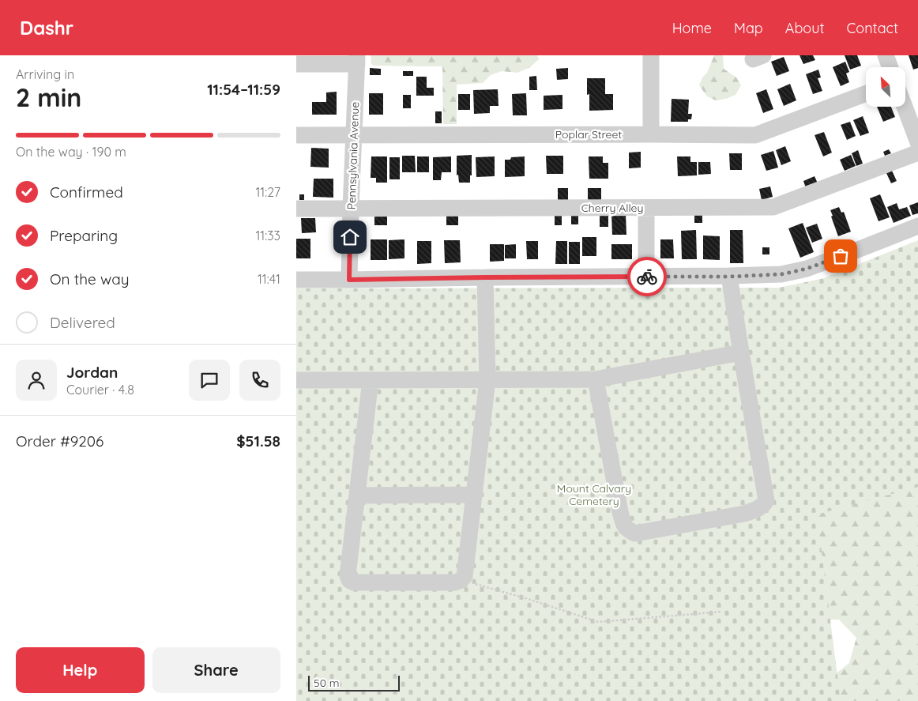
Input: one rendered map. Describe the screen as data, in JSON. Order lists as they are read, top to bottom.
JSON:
{
  "streets": {
    "street": ["Poplar Street", "Pennsylvania Avenue", "Cherry Alley"]
  },
  "crossings": [
    ["Poplar Street", "Pennsylvania Avenue"],
    ["Pennsylvania Avenue", "Cherry Alley"]
  ],
  "parks": ["Mount Calvary Cemetery"],
  "scale_bar": "50 m",
  "north": "top left",
  "page": {
    "header": "Dashr",
    "nav": [
      "Home",
      "Map",
      "About",
      "Contact"
    ],
    "heading": ["2 min", "Arriving in", "11:54–11:59"],
    "panel": [
      "Jordan",
      "Courier · 4.8",
      "Order #9206",
      "$51.58"
    ],
    "bar": "On the way · 190 m",
    "list": [
      ["Confirmed", "11:27"],
      ["Preparing", "11:33"],
      ["On the way", "11:41"],
      "Delivered"
    ],
    "buttons": ["Help", "Share"],
    "scale": "50 m"
  }
}
